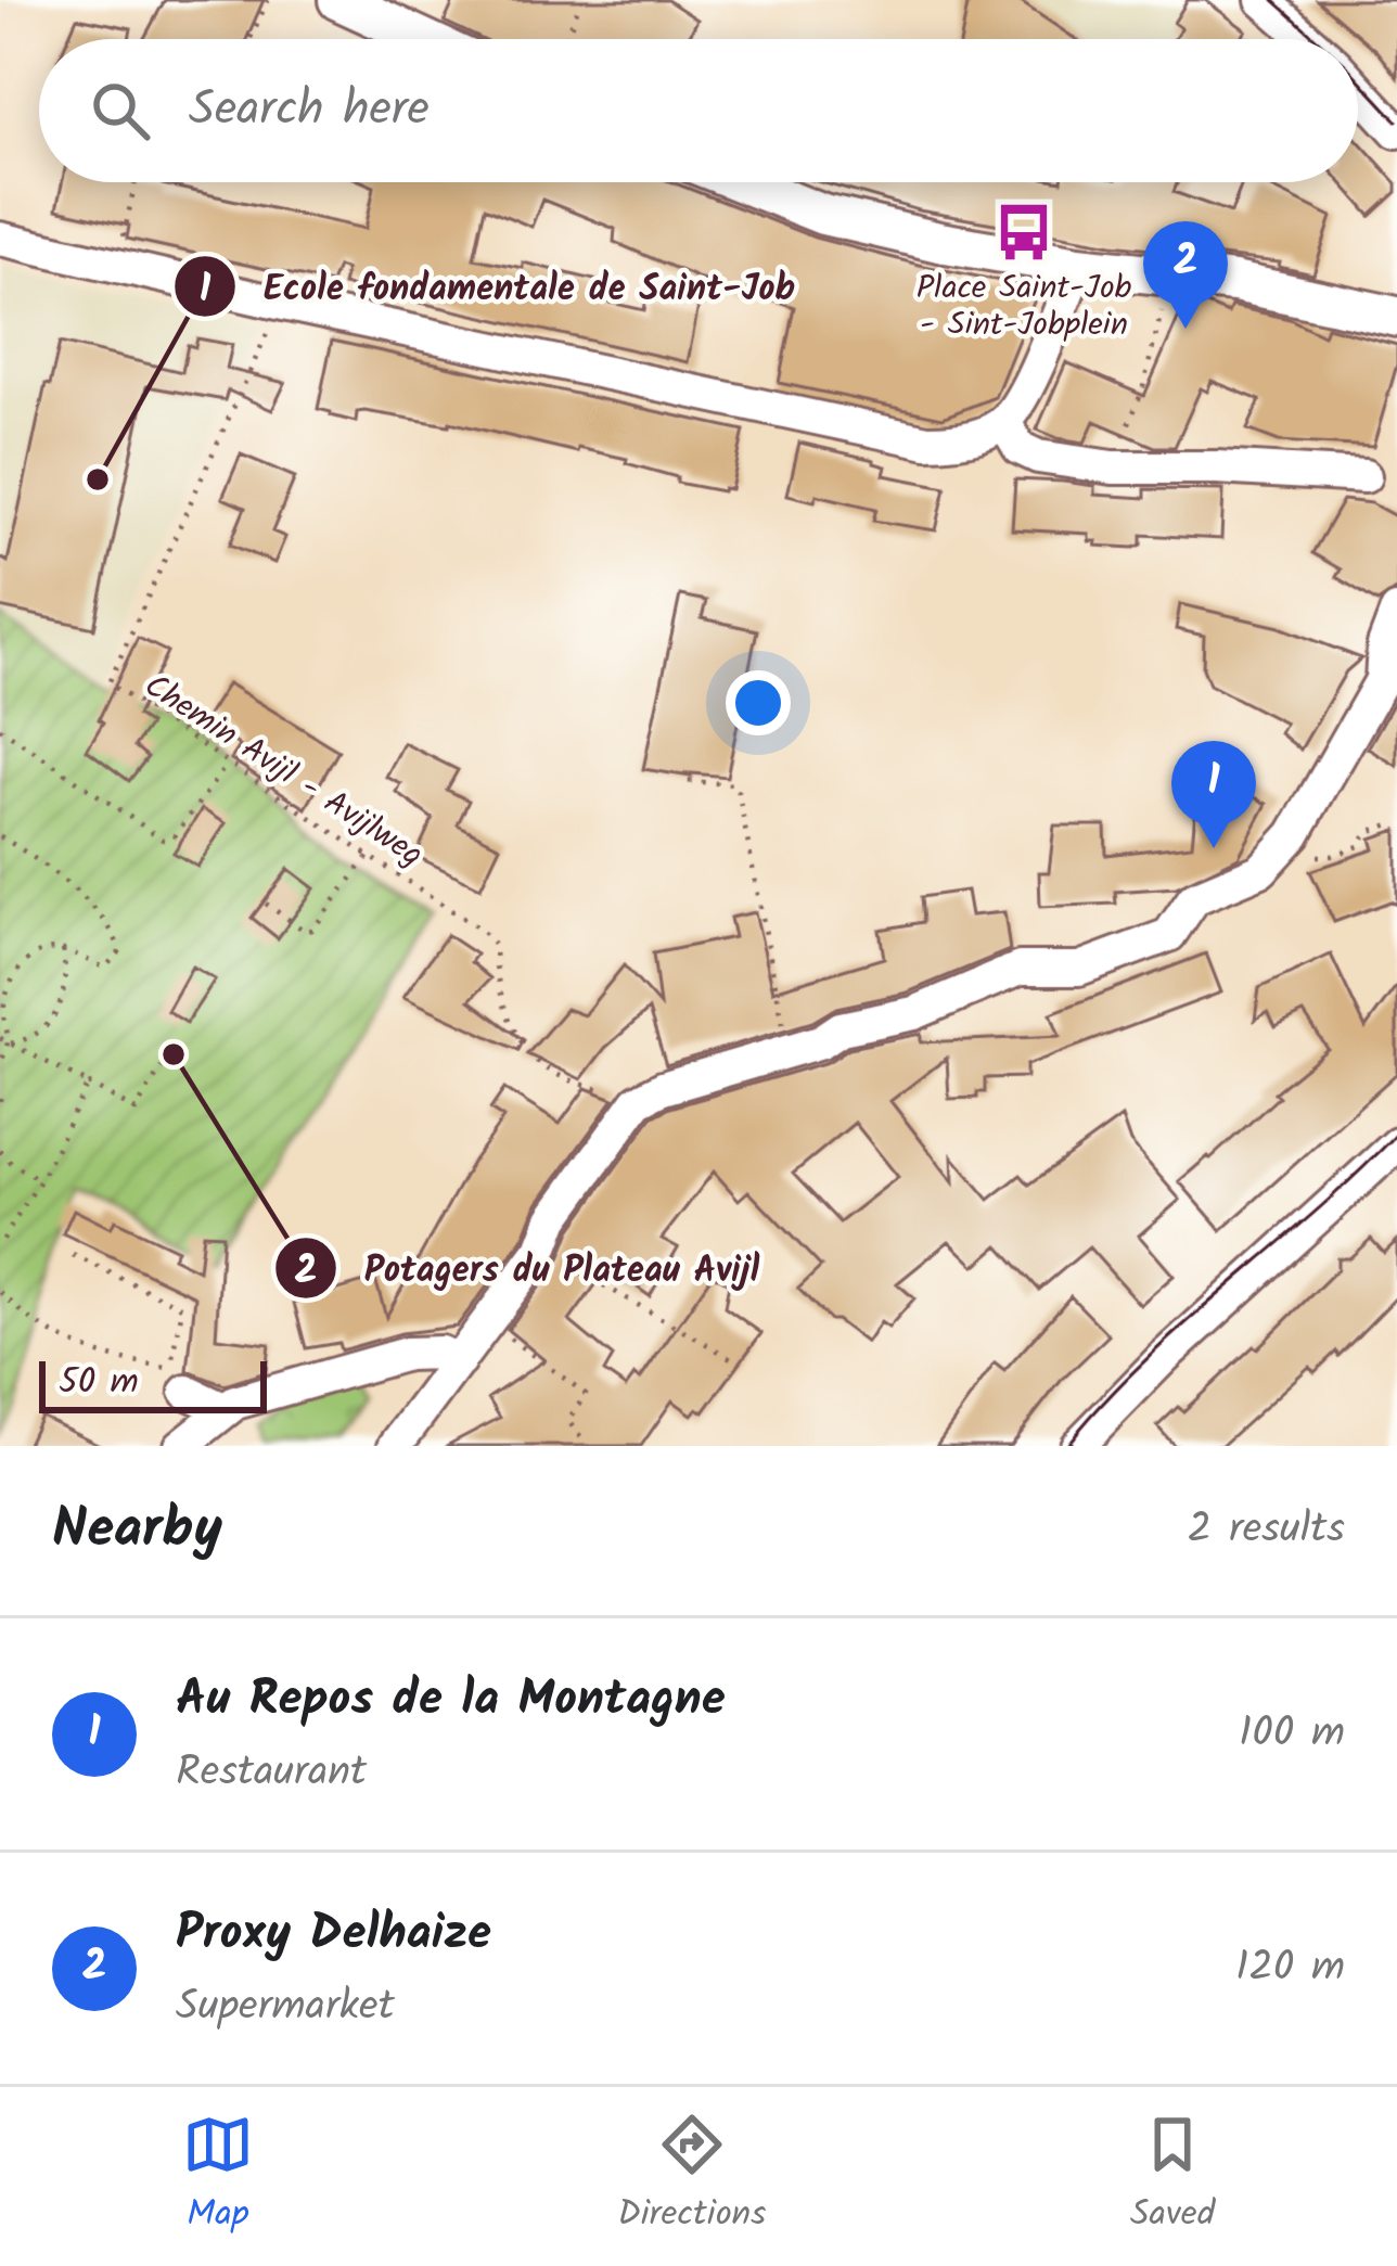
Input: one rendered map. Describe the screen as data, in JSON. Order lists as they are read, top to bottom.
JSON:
{
  "streets": {
    "path": ["Chemin Avijl - Avijlweg"]
  },
  "places": {
    "bus stop": ["Place Saint-Job - Sint-Jobplein"],
    "other": ["Ecole fondamentale de Saint-Job", "Potagers du Plateau Avijl"]
  },
  "scale_bar": "50 m",
  "page": {
    "search": "Search here",
    "pins": ["2", "1"],
    "scale": "50 m",
    "heading": ["Nearby", "2 results"],
    "list": [
      {
        "mark": "1",
        "name": "Au Repos de la Montagne",
        "note": "Restaurant",
        "value": "100 m"
      },
      {
        "mark": "2",
        "name": "Proxy Delhaize",
        "note": "Supermarket",
        "value": "120 m"
      }
    ],
    "nav": ["Map", "Directions", "Saved"]
  }
}
